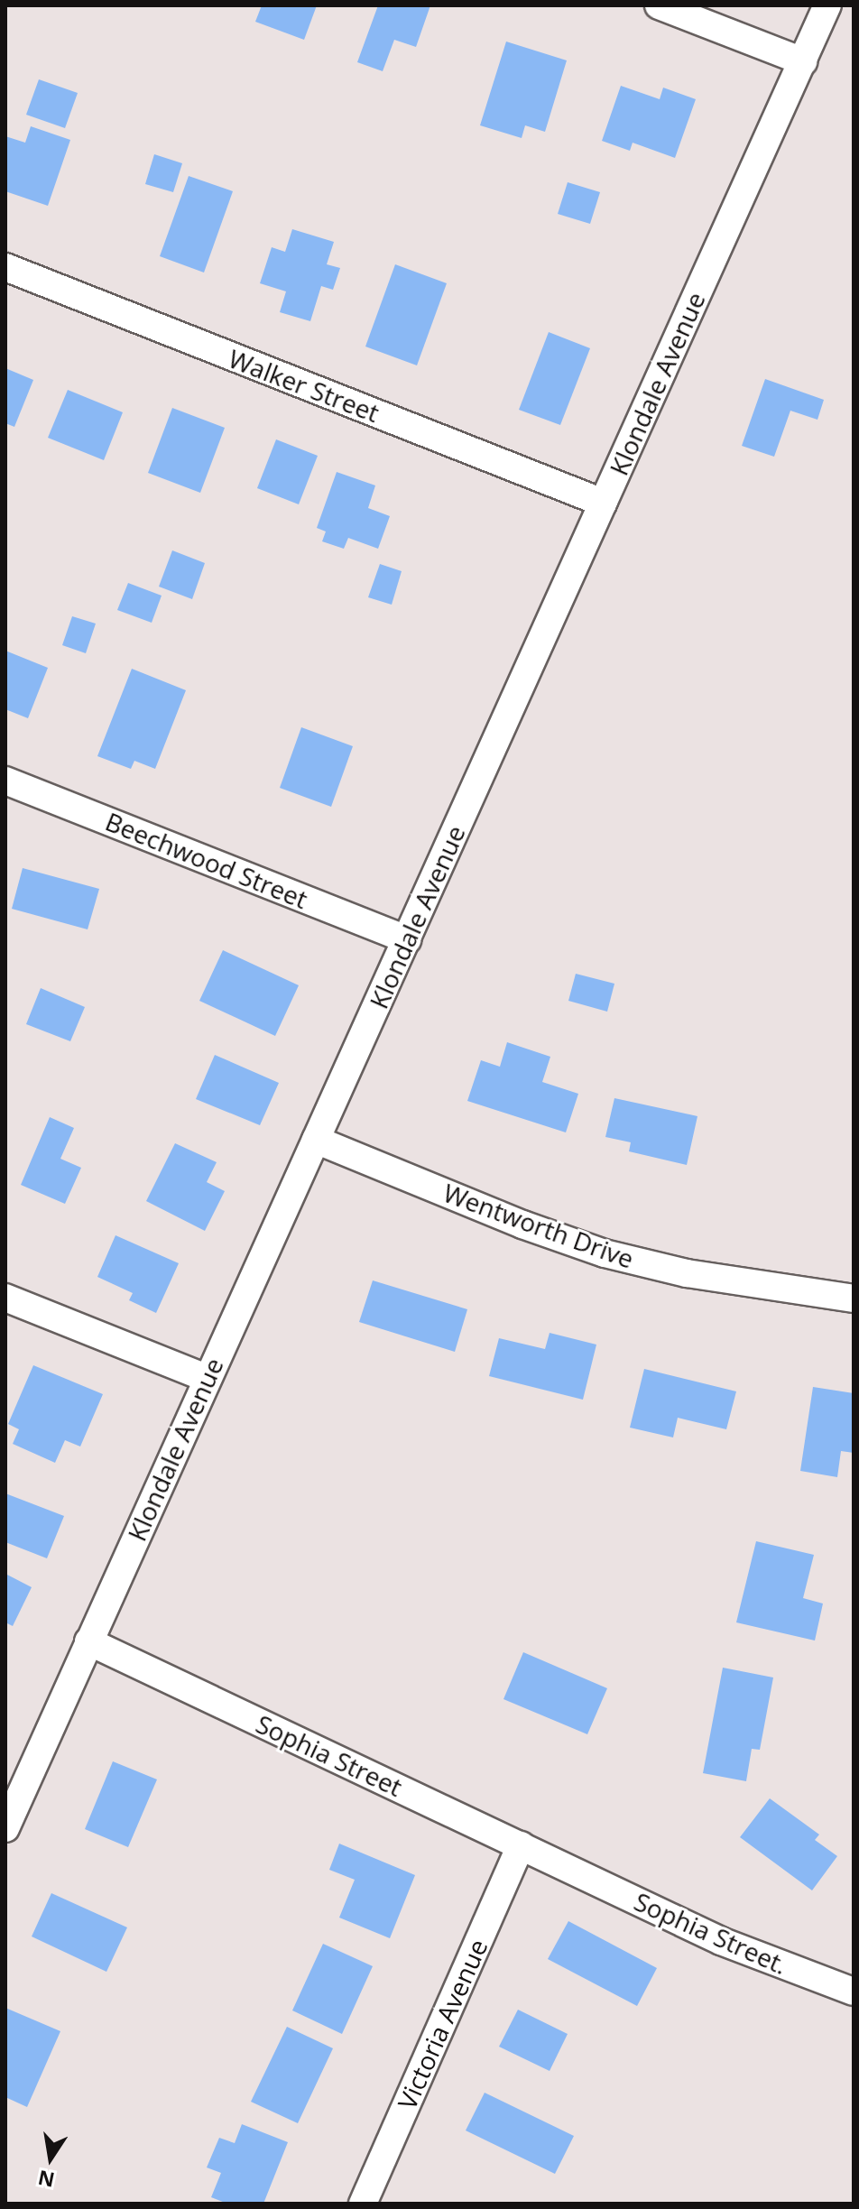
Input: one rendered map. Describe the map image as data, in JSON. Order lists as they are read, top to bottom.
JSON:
{
  "streets": {
    "street": [
      "Klondale Avenue",
      "Walker Street",
      "Beechwood Street",
      "Wentworth Drive",
      "Sophia Street",
      "Sophia Street.",
      "Victoria Avenue"
    ]
  },
  "crossings": [
    ["Klondale Avenue", "Walker Street"],
    ["Klondale Avenue", "Beechwood Street"],
    ["Klondale Avenue", "Wentworth Drive"],
    ["Klondale Avenue", "Sophia Street"],
    ["Sophia Street", "Sophia Street."],
    ["Sophia Street", "Victoria Avenue"]
  ],
  "north": "bottom"
}
